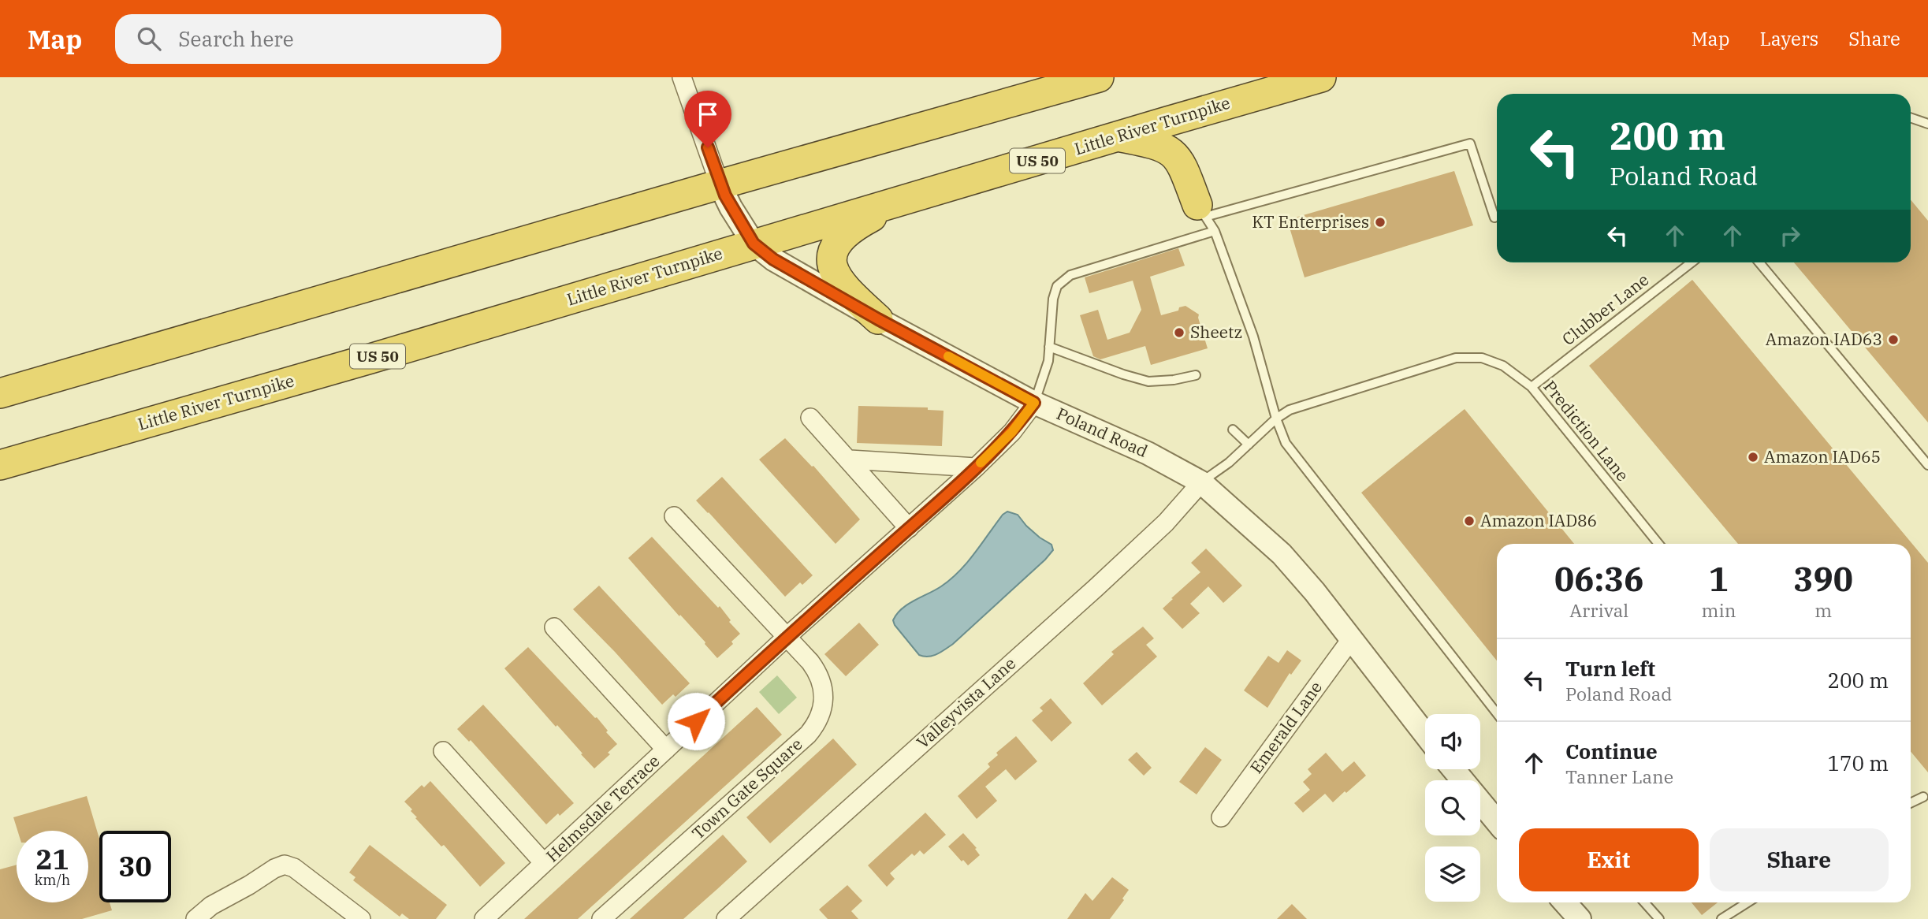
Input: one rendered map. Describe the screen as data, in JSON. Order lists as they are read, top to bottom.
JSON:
{
  "streets": {
    "highway": ["Little River Turnpike", "US 50"],
    "street": [
      "Poland Road",
      "Valleyvista Lane",
      "Emerald Lane",
      "Town Gate Square",
      "Helmsdale Terrace"
    ],
    "lane": ["Clubber Lane", "Prediction Lane"]
  },
  "crossings": [
    ["Little River Turnpike", "Poland Road"],
    ["Clubber Lane", "Prediction Lane"],
    ["Prediction Lane", "Poland Road"],
    ["Prediction Lane", "Valleyvista Lane"],
    ["Poland Road", "Valleyvista Lane"],
    ["Poland Road", "Emerald Lane"],
    ["Poland Road", "Helmsdale Terrace"],
    ["Town Gate Square", "Helmsdale Terrace"]
  ],
  "places": [
    "KT Enterprises",
    "Sheetz",
    "Amazon IAD63",
    "Amazon IAD65",
    "Amazon IAD86"
  ],
  "page": {
    "header": "Map",
    "search": "Search here",
    "nav": ["Map", "Layers", "Share"],
    "turn": ["200 m", "Poland Road"],
    "eta": [
      "06:36",
      "Arrival",
      "1",
      "min",
      "390",
      "m"
    ],
    "list": [
      {
        "name": "Turn left",
        "note": "Poland Road",
        "value": "200 m"
      },
      {
        "name": "Continue",
        "note": "Tanner Lane",
        "value": "170 m"
      }
    ],
    "buttons": ["Exit", "Share"],
    "speed": "21 km/h",
    "limit": "30"
  }
}
